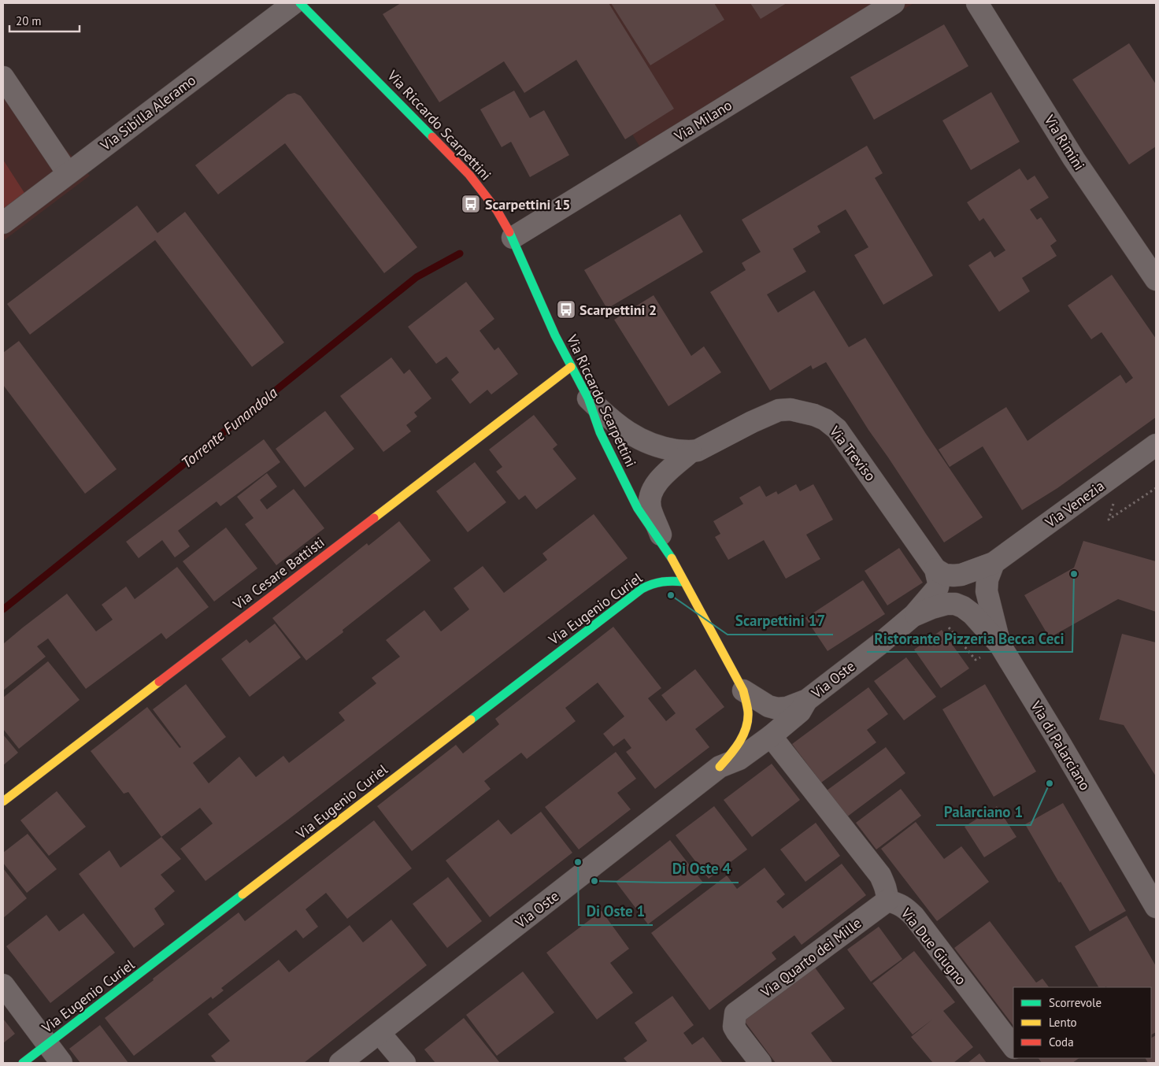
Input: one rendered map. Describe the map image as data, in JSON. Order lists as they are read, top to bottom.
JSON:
{
  "streets": {
    "street": [
      "Via Sibilla Aleramo",
      "Via Milano",
      "Via Riccardo Scarpettini",
      "Via Rimini",
      "Via Treviso",
      "Via Venezia",
      "Via Cesare Battisti",
      "Via Eugenio Curiel",
      "Via Oste",
      "Via di Palarciano",
      "Via Due Giugno",
      "Via Quarto dei Mille"
    ]
  },
  "crossings": [
    ["Via Milano", "Via Riccardo Scarpettini"],
    ["Via Riccardo Scarpettini", "Via Treviso"],
    ["Via Riccardo Scarpettini", "Via Cesare Battisti"],
    ["Via Riccardo Scarpettini", "Via Eugenio Curiel"],
    ["Via Riccardo Scarpettini", "Via Oste"],
    ["Via Treviso", "Via Venezia"],
    ["Via Treviso", "Via Oste"],
    ["Via Venezia", "Via Oste"],
    ["Via Oste", "Via di Palarciano"],
    ["Via Oste", "Via Due Giugno"],
    ["Via Due Giugno", "Via Quarto dei Mille"]
  ],
  "water": ["Torrente Funandola"],
  "places": {
    "bus stop": ["Scarpettini 15", "Scarpettini 2"],
    "other": [
      "Ristorante Pizzeria Becca Ceci",
      "Scarpettini 17",
      "Palarciano 1",
      "Di Oste 1",
      "Di Oste 4"
    ]
  },
  "legend": ["Scorrevole", "Lento", "Coda"],
  "scale_bar": "20 m"
}
